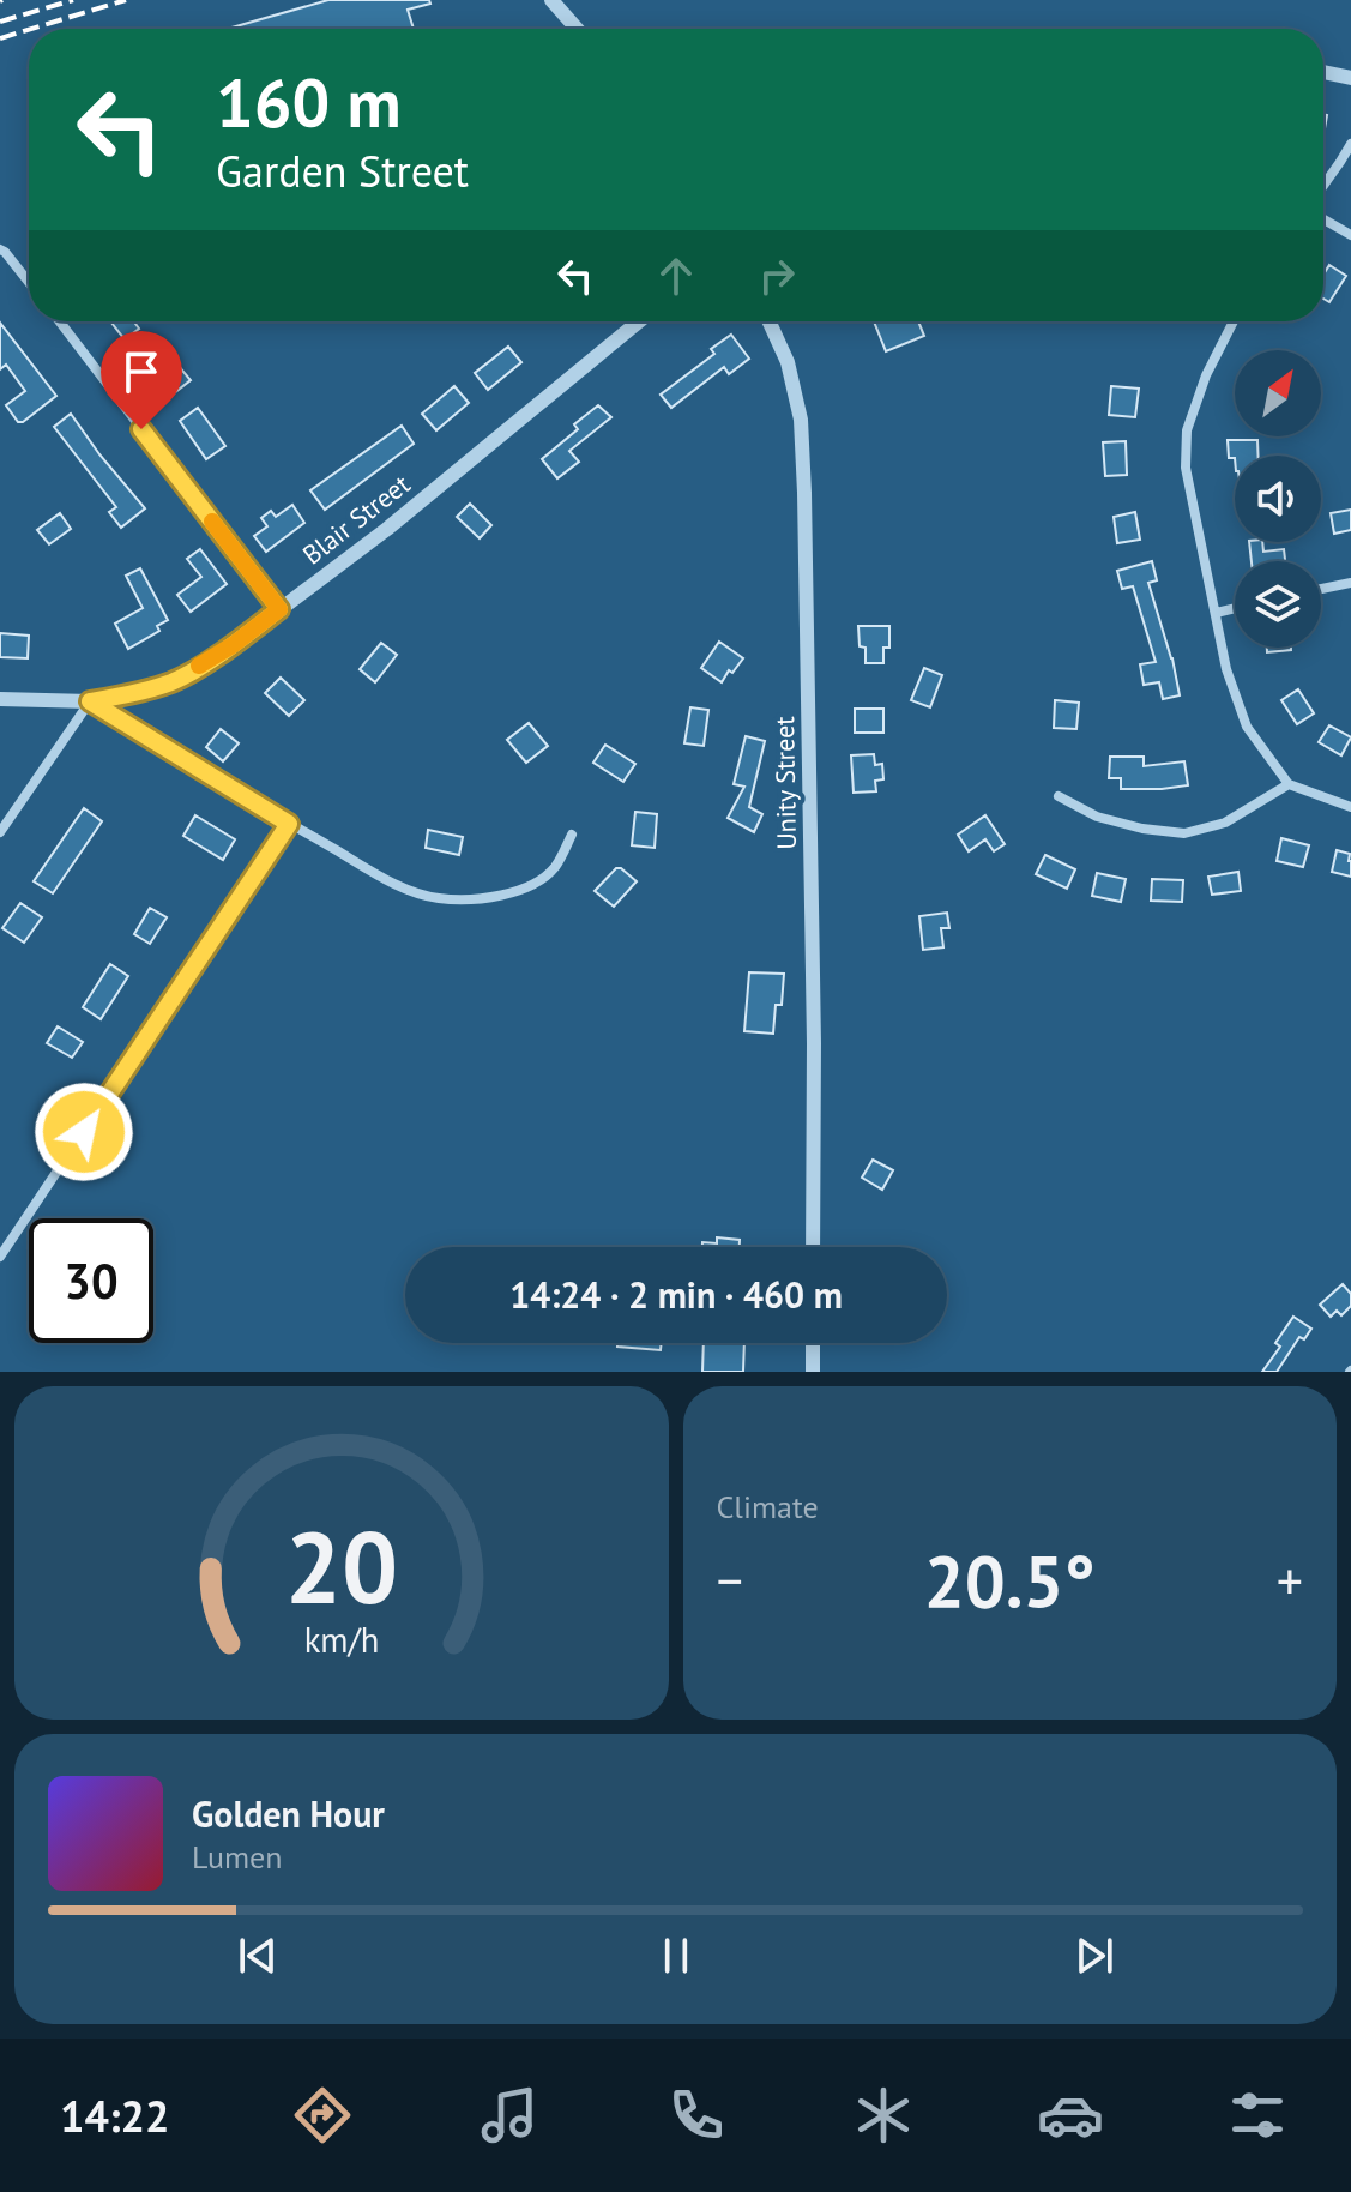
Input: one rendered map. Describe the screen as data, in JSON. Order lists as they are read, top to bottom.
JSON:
{
  "streets": {
    "street": ["Blair Street", "Unity Street"]
  },
  "north": "top right",
  "page": {
    "turn": ["160 m", "Garden Street"],
    "limit": "30",
    "trip": "14:24 · 2 min · 460 m",
    "tile": "Climate",
    "heat": ["−", "20.5°", "+"],
    "song": ["Golden Hour", "Lumen"],
    "tabs": "14:22",
    "gauge": ["20", "km/h"]
  }
}
